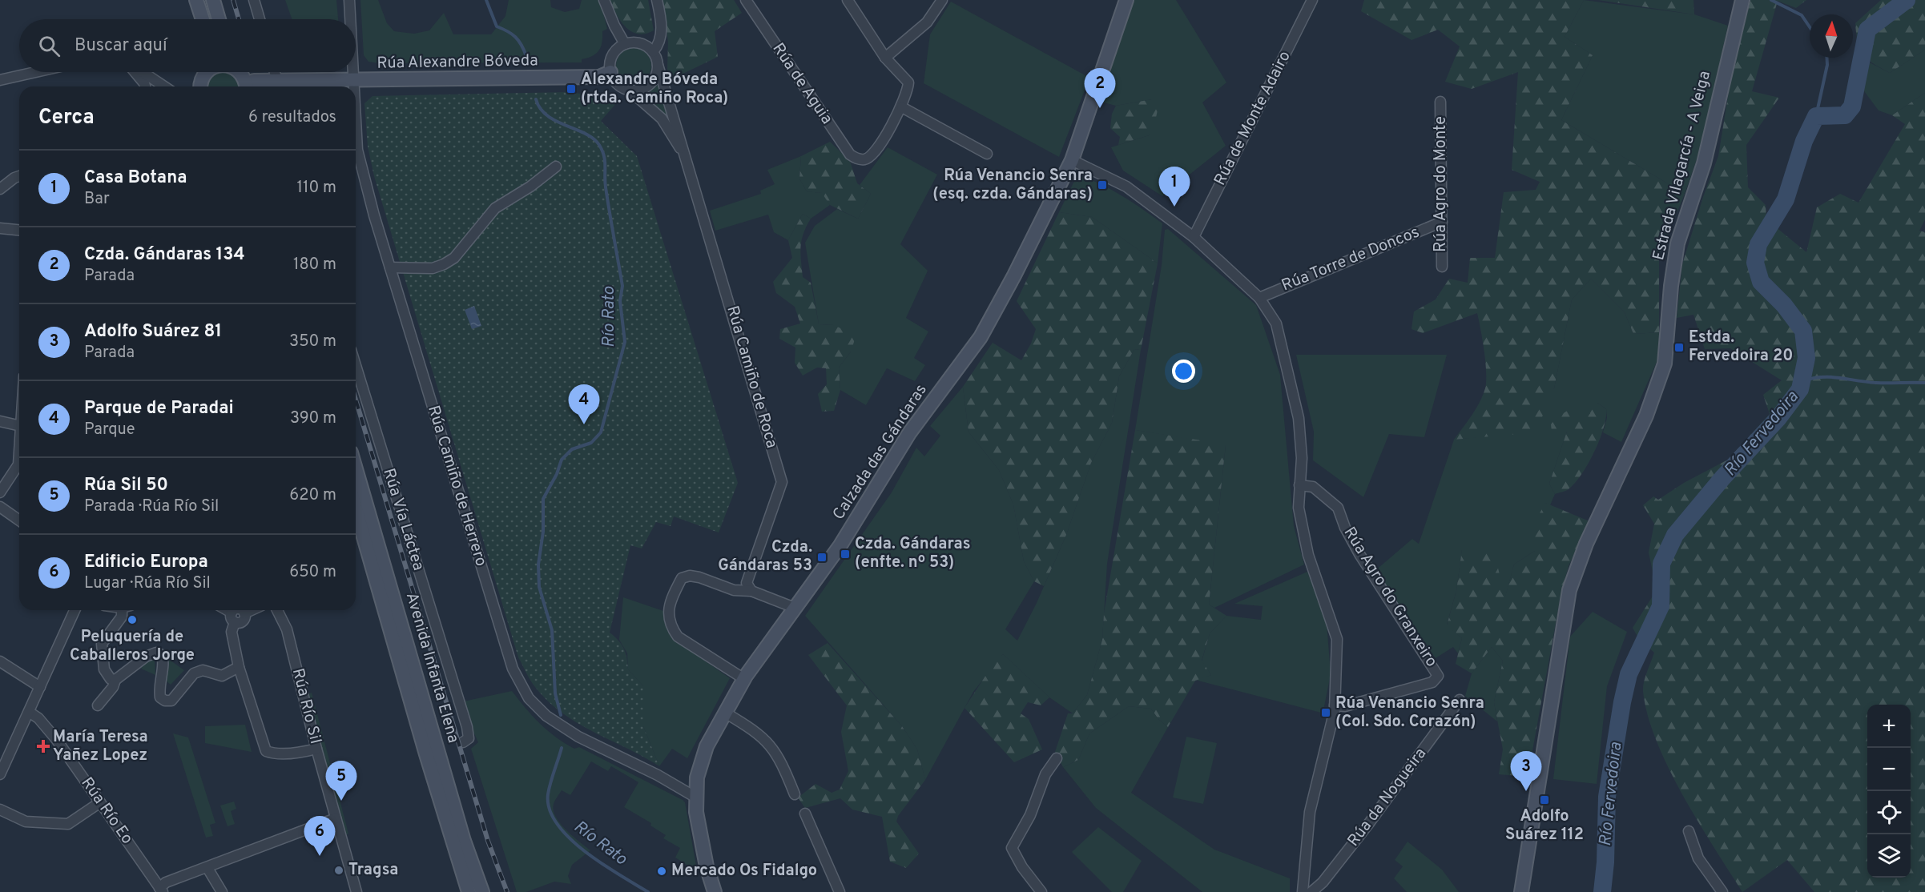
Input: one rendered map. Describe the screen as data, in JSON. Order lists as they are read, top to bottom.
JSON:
{
  "streets": {
    "main road": [
      "Rúa Alexandre Bóveda",
      "Estrada Vilagarcía - A Veiga",
      "Calzada das Gándaras",
      "Avenida Infanta Elena"
    ],
    "street": [
      "Rúa de Aguia",
      "Rúa de Monte Adairo",
      "Rúa Agro do Monte",
      "Rúa Torre de Doncos",
      "Rúa Camiño de Roca",
      "Rúa Camiño de Herrero",
      "Rúa Vía Láctea",
      "Rúa Agro do Granxeiro",
      "Rúa Río Sil",
      "Rúa da Nogueira",
      "Rúa Río Eo"
    ]
  },
  "crossings": [
    ["Rúa Alexandre Bóveda", "Rúa Camiño de Roca"],
    ["Rúa Alexandre Bóveda", "Rúa Camiño de Herrero"],
    ["Rúa Agro do Monte", "Rúa Torre de Doncos"],
    ["Calzada das Gándaras", "Rúa Camiño de Herrero"]
  ],
  "water": ["Río Rato", "Río Fervedoira"],
  "places": {
    "transit": [
      "Alexandre Bóveda (rtda. Camiño Roca)",
      "Rúa Venancio Senra (esq. czda. Gándaras)",
      "Estda. Fervedoira 20",
      "Czda. Gándaras (enfte. nº 53)",
      "Czda. Gándaras 53",
      "Rúa Venancio Senra (Col. Sdo. Corazón)",
      "Adolfo Suárez 112"
    ],
    "other": ["Peluquería de Caballeros Jorge", "Tragsa", "Mercado Os Fidalgo"],
    "health": ["María Teresa Yañez Lopez"]
  },
  "north": "top",
  "page": {
    "search": "Buscar aquí",
    "pins": [
      "2",
      "1",
      "4",
      "3",
      "5",
      "6"
    ],
    "heading": ["Cerca", "6 resultados"],
    "list": [
      {
        "mark": "1",
        "name": "Casa Botana",
        "note": "Bar",
        "value": "110 m"
      },
      {
        "mark": "2",
        "name": "Czda. Gándaras 134",
        "note": "Parada",
        "value": "180 m"
      },
      {
        "mark": "3",
        "name": "Adolfo Suárez 81",
        "note": "Parada",
        "value": "350 m"
      },
      {
        "mark": "4",
        "name": "Parque de Paradai",
        "note": "Parque",
        "value": "390 m"
      },
      {
        "mark": "5",
        "name": "Rúa Sil 50",
        "note": "Parada · Rúa Río Sil",
        "value": "620 m"
      },
      {
        "mark": "6",
        "name": "Edificio Europa",
        "note": "Lugar · Rúa Río Sil",
        "value": "650 m"
      }
    ],
    "map_buttons": ["+", "−"]
  }
}
